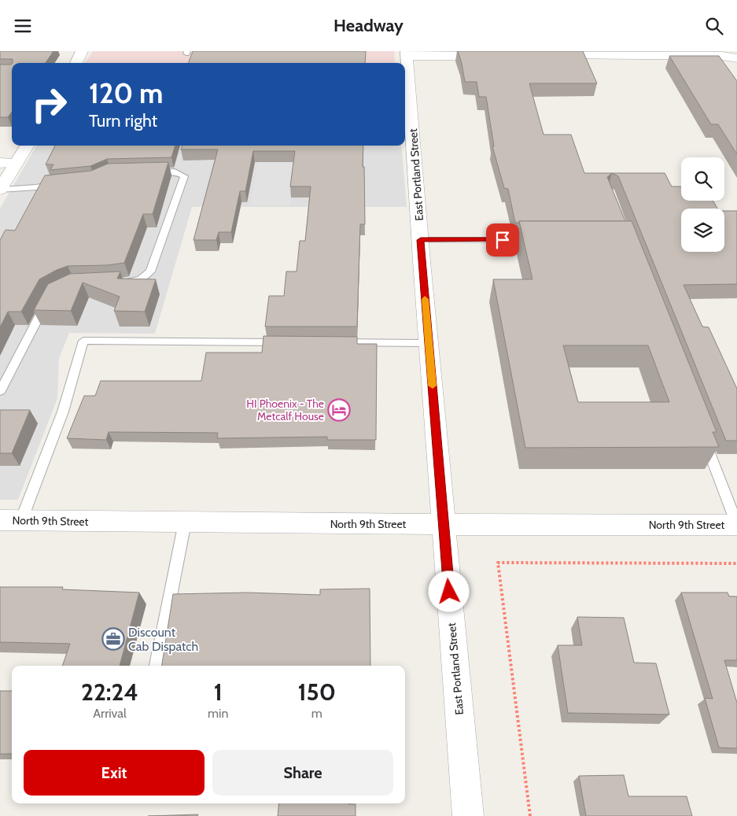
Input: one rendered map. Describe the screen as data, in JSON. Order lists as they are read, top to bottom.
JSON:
{
  "streets": {
    "street": ["East Portland Street", "North 9th Street"]
  },
  "crossings": [
    ["East Portland Street", "North 9th Street"]
  ],
  "places": {
    "hotel": ["HI Phoenix - The Metcalf House"],
    "office": ["Discount Cab Dispatch"]
  },
  "page": {
    "header": "Headway",
    "turn": ["120 m", "Turn right"],
    "eta": [
      "22:24",
      "Arrival",
      "1",
      "min",
      "150",
      "m"
    ],
    "buttons": ["Exit", "Share"]
  }
}
